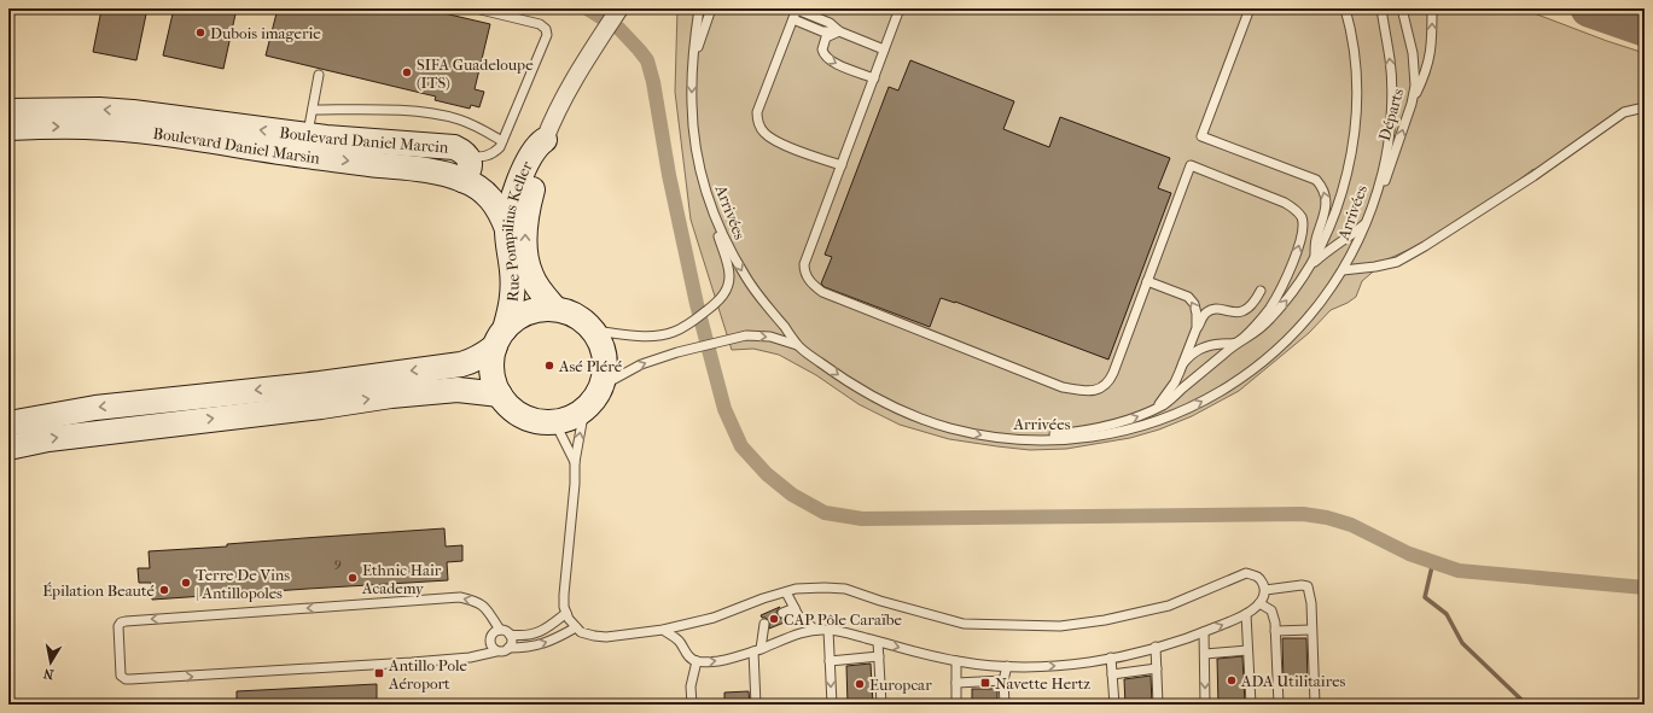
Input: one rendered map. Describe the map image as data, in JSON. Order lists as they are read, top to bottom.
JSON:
{
  "streets": {
    "street": ["Boulevard Daniel Marcin", "Boulevard Daniel Marsin", "Rue Pompilius Keller"],
    "lane": ["Départs", "Arrivées"]
  },
  "crossings": [
    ["Départs", "Arrivées"],
    ["Boulevard Daniel Marsin", "Rue Pompilius Keller"]
  ],
  "one_way": ["Boulevard Daniel Marcin", "Boulevard Daniel Marsin"],
  "places": {
    "other": [
      "Dubois imagerie",
      "SIFA Guadeloupe (ITS)",
      "Asé Pléré",
      "Ethnic Hair Academy",
      "Terre De Vins | Antillopoles",
      "Épilation Beauté",
      "CAP Pôle Caraïbe",
      "ADA Utilitaires",
      "Europcar"
    ],
    "transit": ["Antillo Pole Aéroport", "Navette Hertz"]
  },
  "house_numbers": ["9"],
  "north": "bottom"
}
